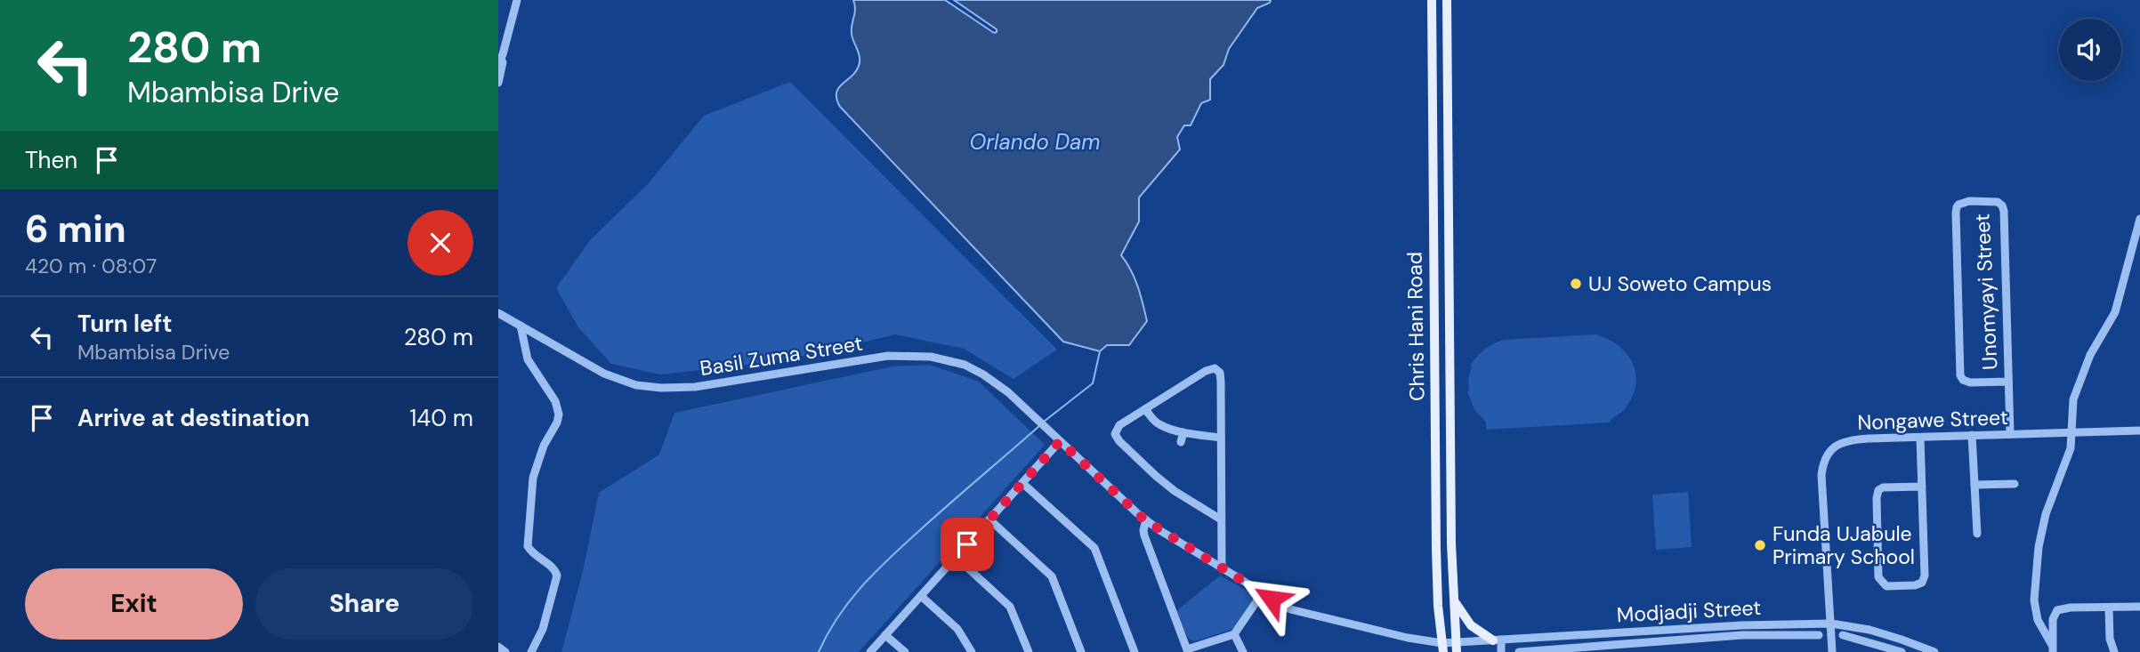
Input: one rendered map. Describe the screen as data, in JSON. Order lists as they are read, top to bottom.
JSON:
{
  "streets": {
    "main road": ["Chris Hani Road"],
    "street": [
      "Unomyayi Street",
      "Basil Zuma Street",
      "Nongawe Street",
      "Modjadji Street"
    ]
  },
  "crossings": [
    ["Unomyayi Street", "Nongawe Street"],
    ["Chris Hani Road", "Modjadji Street"],
    ["Basil Zuma Street", "Modjadji Street"],
    ["Nongawe Street", "Modjadji Street"]
  ],
  "water": ["Orlando Dam"],
  "places": ["UJ Soweto Campus", "Funda UJabule Primary School"],
  "page": {
    "turn": ["280 m", "Mbambisa Drive"],
    "then": "Then",
    "heading": ["6 min", "420 m · 08:07"],
    "list": [
      {
        "name": "Turn left",
        "note": "Mbambisa Drive",
        "value": "280 m"
      },
      {
        "name": "Arrive at destination",
        "value": "140 m"
      }
    ],
    "buttons": ["Exit", "Share"]
  }
}
